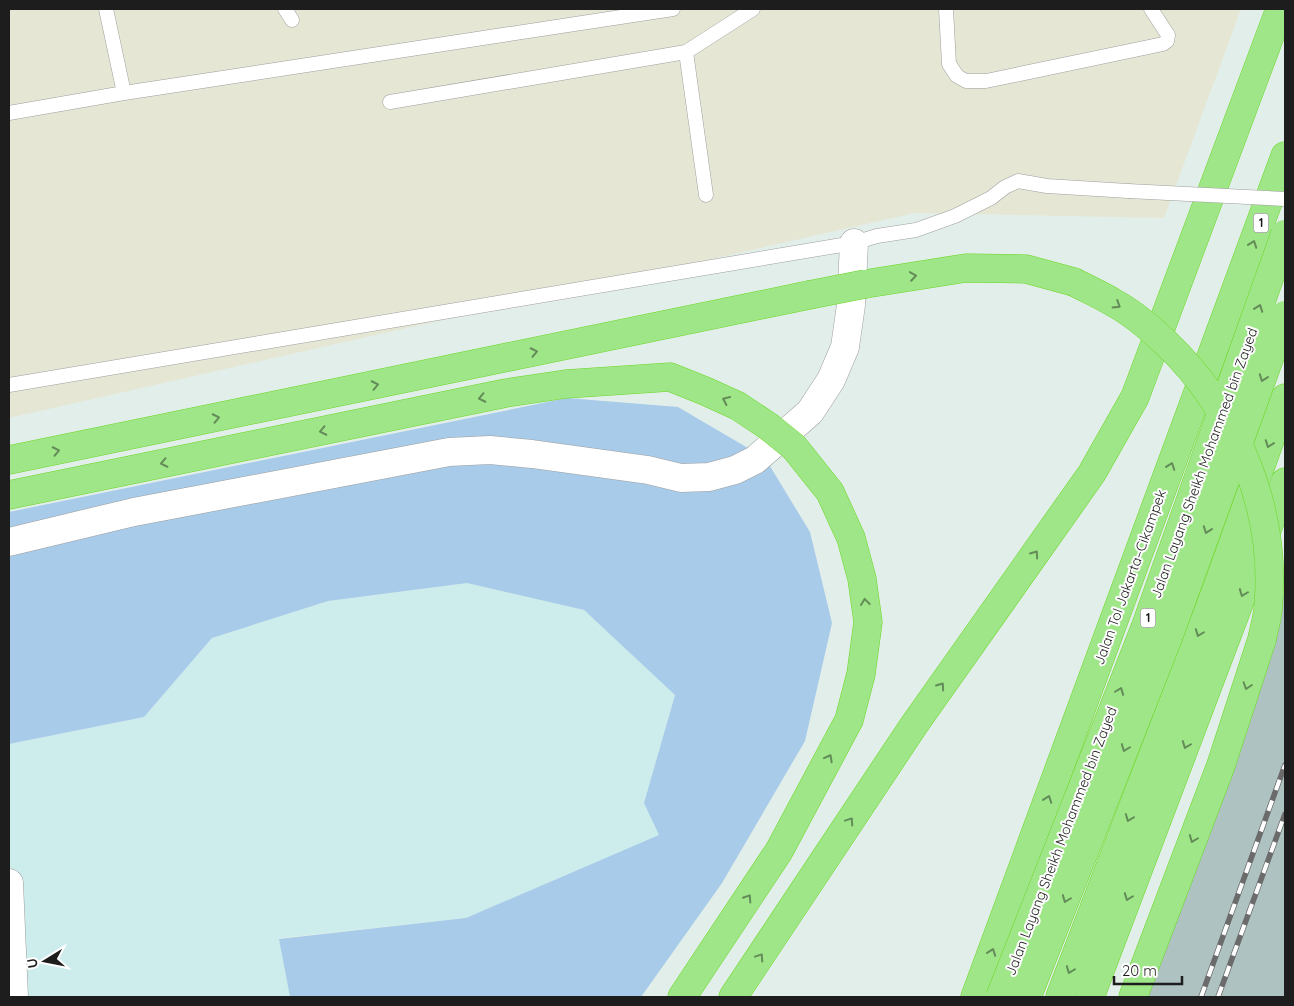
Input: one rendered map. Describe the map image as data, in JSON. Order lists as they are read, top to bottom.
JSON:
{
  "streets": {
    "highway": ["1", "Jalan Layang Sheikh Mohammed bin Zayed", "Jalan Tol Jakarta–Cikampek"]
  },
  "scale_bar": "20 m",
  "north": "left"
}
